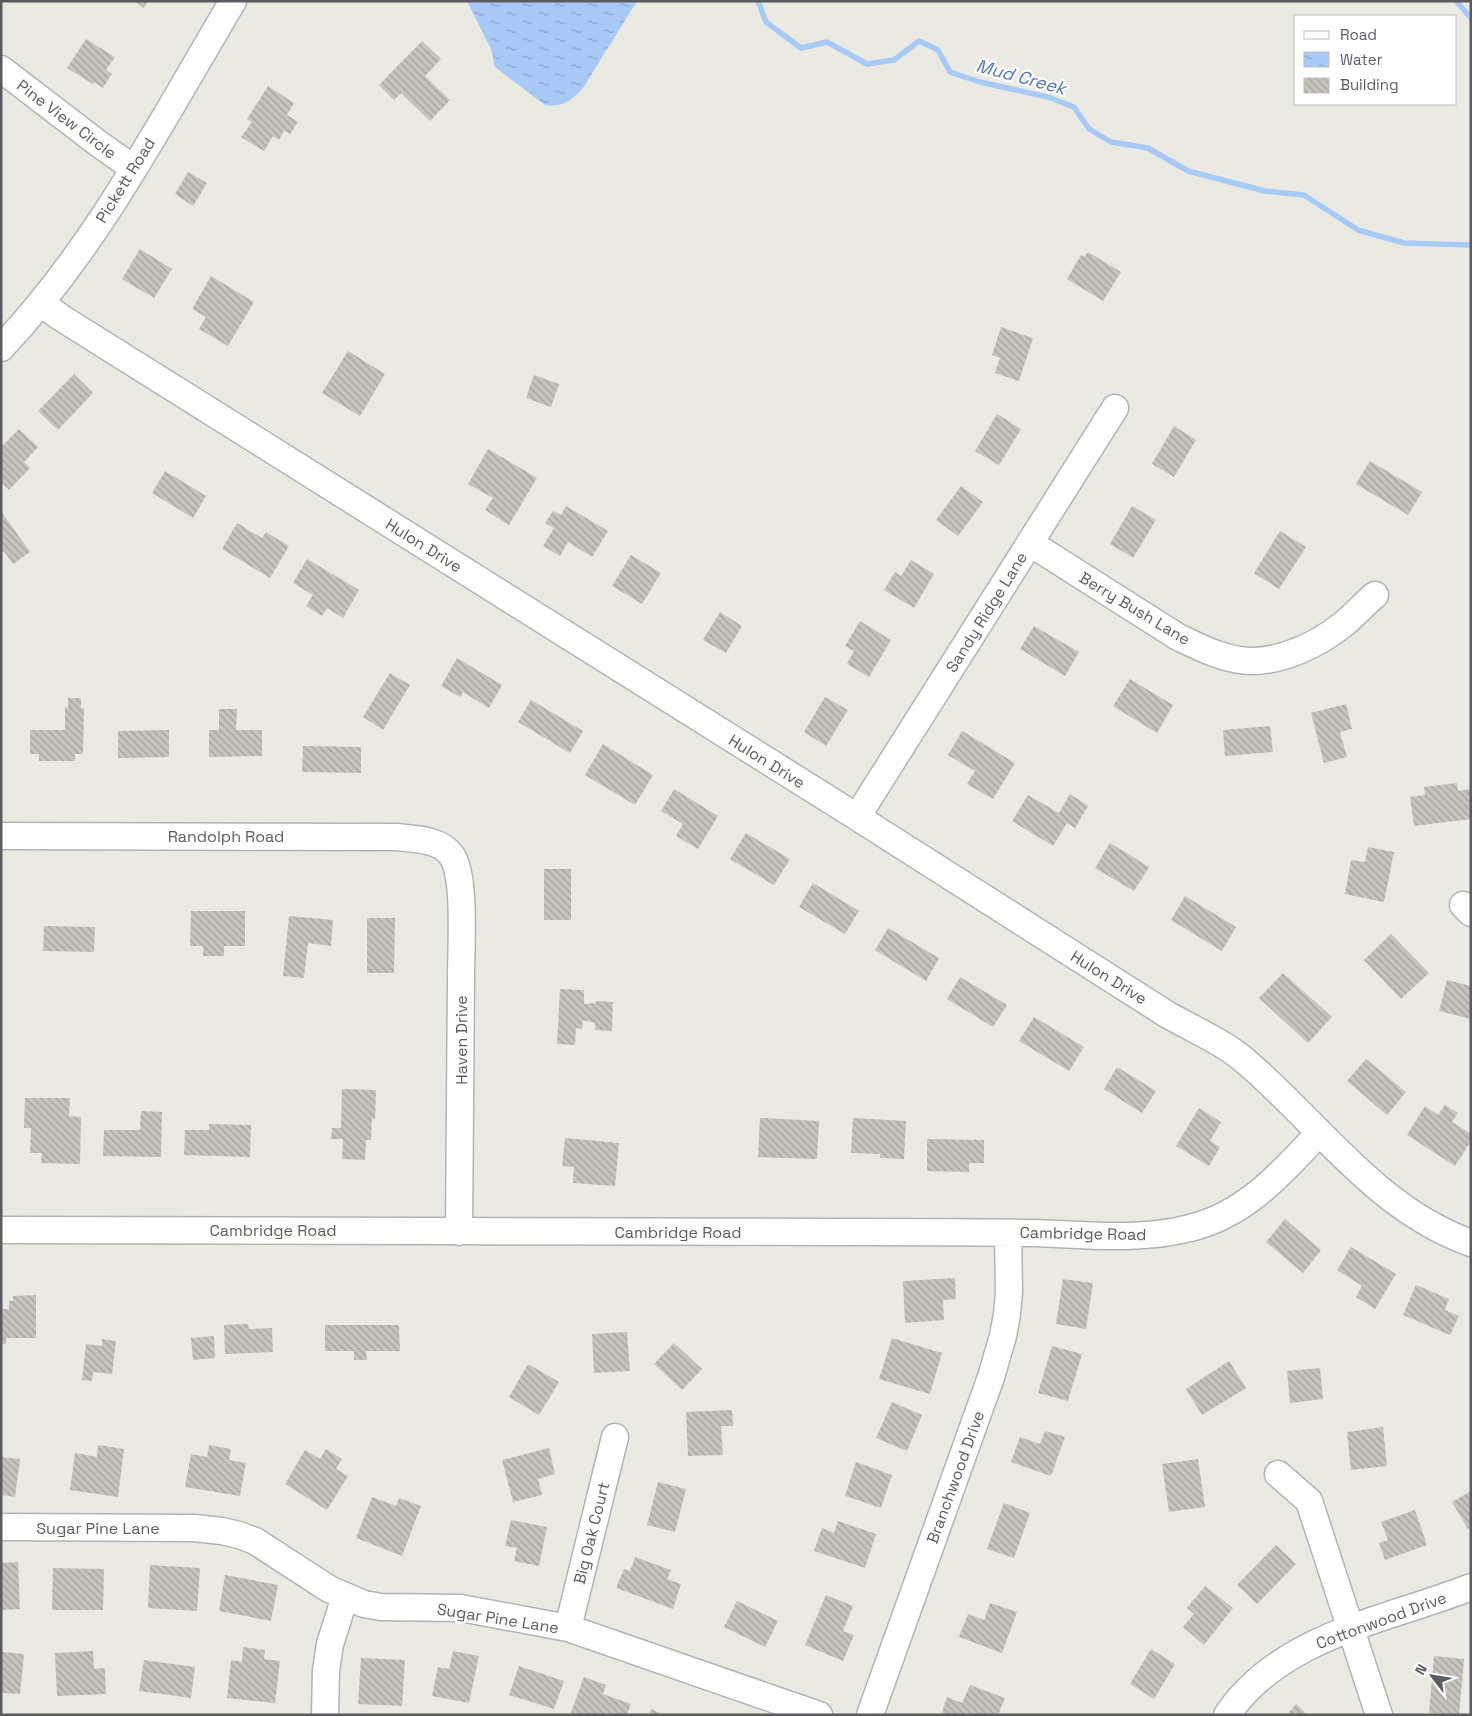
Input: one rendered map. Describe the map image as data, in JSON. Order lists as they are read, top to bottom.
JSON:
{
  "streets": {
    "street": [
      "Pine View Circle",
      "Pickett Road",
      "Hulon Drive",
      "Berry Bush Lane",
      "Sandy Ridge Lane",
      "Randolph Road",
      "Haven Drive",
      "Cambridge Road",
      "Branchwood Drive",
      "Sugar Pine Lane",
      "Big Oak Court",
      "Cottonwood Drive"
    ]
  },
  "crossings": [
    ["Pine View Circle", "Pickett Road"],
    ["Pickett Road", "Hulon Drive"],
    ["Hulon Drive", "Sandy Ridge Lane"],
    ["Hulon Drive", "Cambridge Road"],
    ["Berry Bush Lane", "Sandy Ridge Lane"],
    ["Randolph Road", "Haven Drive"],
    ["Haven Drive", "Cambridge Road"],
    ["Cambridge Road", "Branchwood Drive"],
    ["Sugar Pine Lane", "Big Oak Court"]
  ],
  "water": ["Mud Creek"],
  "legend": ["Road", "Water", "Building"],
  "north": "top left"
}
